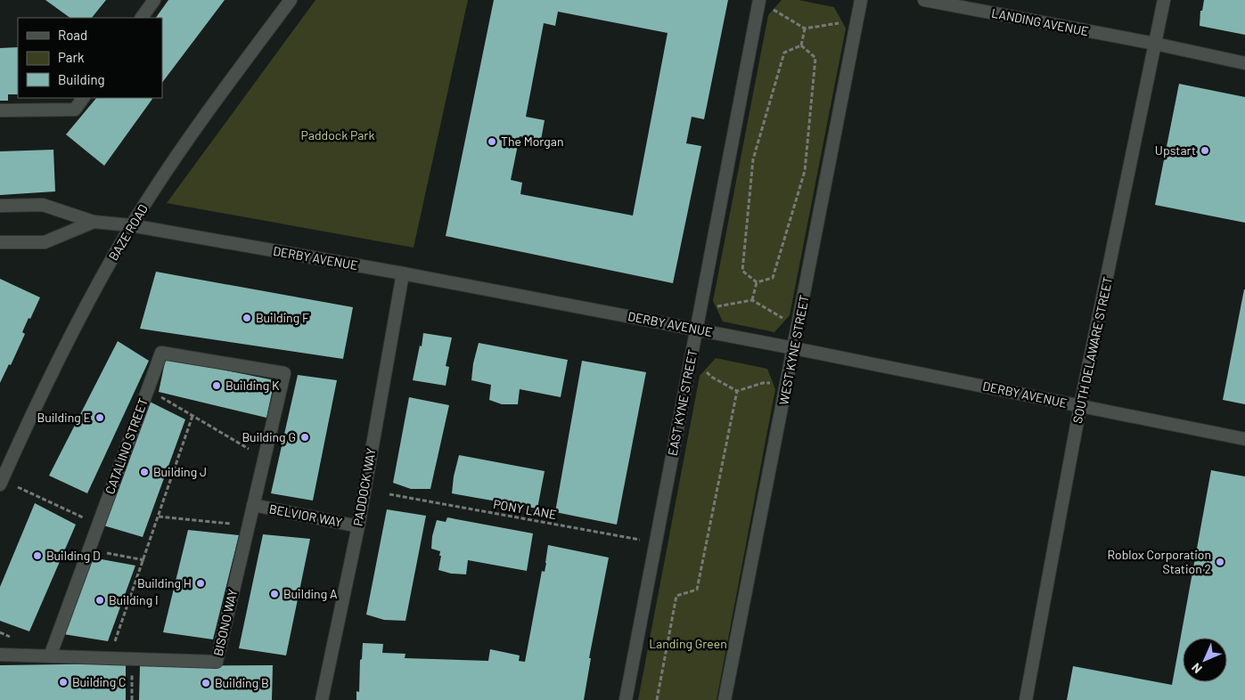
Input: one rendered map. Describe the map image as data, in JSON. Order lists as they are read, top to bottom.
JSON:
{
  "streets": {
    "street": [
      "LANDING AVENUE",
      "BAZE ROAD",
      "DERBY AVENUE",
      "WEST KYNE STREET",
      "SOUTH DELAWARE STREET",
      "EAST KYNE STREET",
      "CATALINO STREET",
      "PADDOCK WAY",
      "BELVIOR WAY",
      "BISONO WAY"
    ],
    "path": ["PONY LANE"]
  },
  "crossings": [
    ["LANDING AVENUE", "SOUTH DELAWARE STREET"],
    ["BAZE ROAD", "DERBY AVENUE"],
    ["DERBY AVENUE", "WEST KYNE STREET"],
    ["DERBY AVENUE", "SOUTH DELAWARE STREET"],
    ["DERBY AVENUE", "EAST KYNE STREET"],
    ["DERBY AVENUE", "PADDOCK WAY"],
    ["EAST KYNE STREET", "PONY LANE"],
    ["CATALINO STREET", "BISONO WAY"],
    ["PADDOCK WAY", "BELVIOR WAY"],
    ["BELVIOR WAY", "BISONO WAY"]
  ],
  "parks": ["Paddock Park", "Landing Green"],
  "places": [
    "The Morgan",
    "Upstart",
    "Building F",
    "Building K",
    "Building E",
    "Building G",
    "Building J",
    "Building D",
    "Roblox Corporation Station 2",
    "Building H",
    "Building A",
    "Building I",
    "Building C",
    "Building B"
  ],
  "legend": ["Road", "Park", "Building"],
  "north": "bottom left"
}
